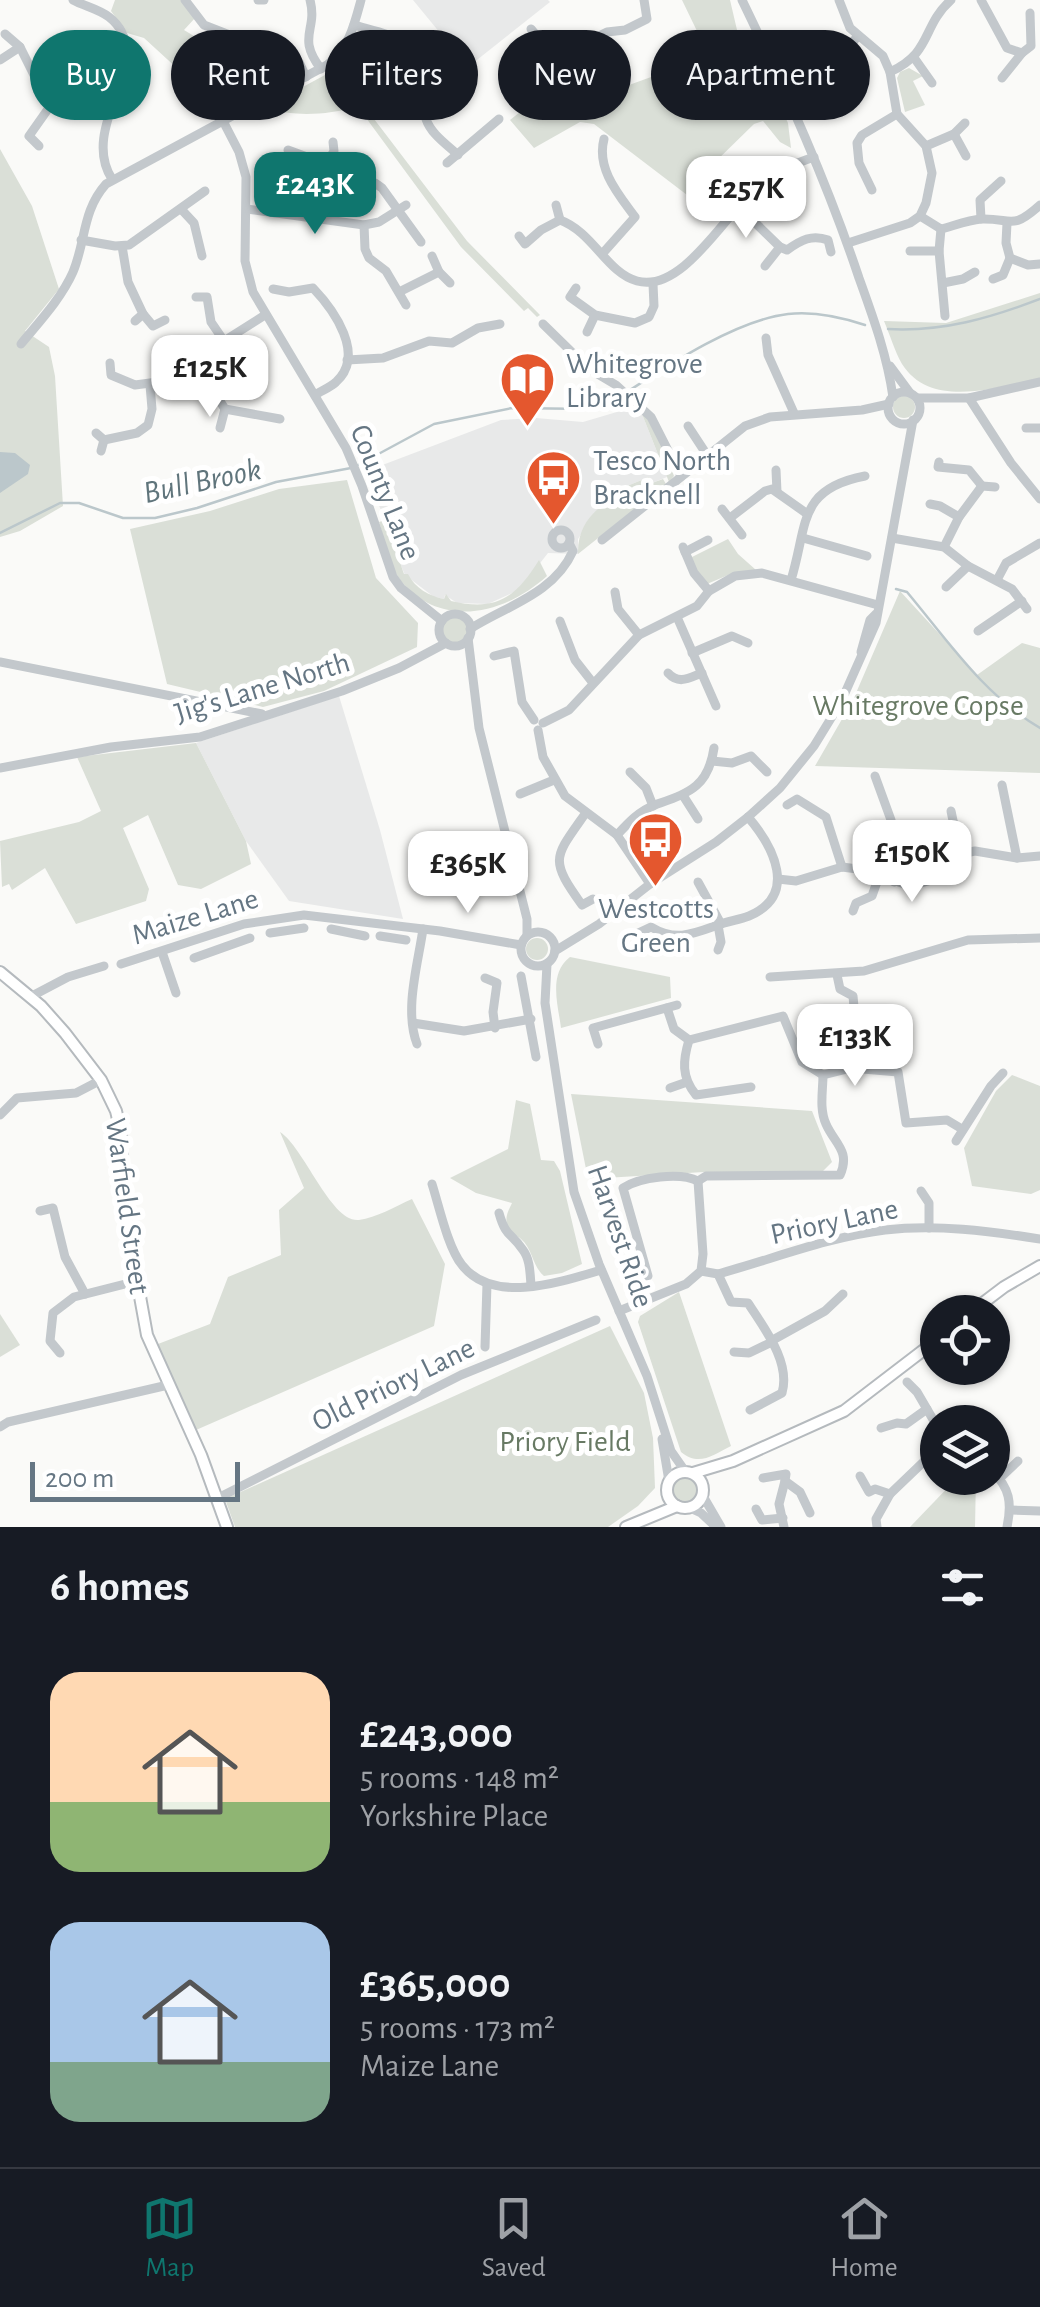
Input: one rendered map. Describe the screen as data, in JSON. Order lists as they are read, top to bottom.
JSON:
{
  "streets": {
    "main road": ["Warfield Street"],
    "street": [
      "County Lane",
      "Jig's Lane North",
      "Maize Lane",
      "Priory Lane",
      "Harvest Ride",
      "Old Priory Lane"
    ]
  },
  "crossings": [
    ["County Lane", "Jig's Lane North"],
    ["Maize Lane", "Warfield Street"],
    ["Maize Lane", "Harvest Ride"],
    ["Warfield Street", "Old Priory Lane"]
  ],
  "water": ["Bull Brook"],
  "parks": ["Whitegrove Copse", "Priory Field"],
  "places": {
    "library": ["Whitegrove Library"],
    "bus stop": ["Tesco North Bracknell", "Westcotts Green"]
  },
  "scale_bar": "200 m",
  "page": {
    "chip": [
      "Buy",
      "Rent",
      "Filters",
      "New",
      "Apartment"
    ],
    "price": [
      "£243K",
      "£257K",
      "£125K",
      "£150K",
      "£365K",
      "£133K"
    ],
    "scale": "200 m",
    "heading": "6 homes",
    "list": [
      {
        "name": "£243,000",
        "note": "5 rooms · 148 m² · Yorkshire Place"
      },
      {
        "name": "£365,000",
        "note": "5 rooms · 173 m² · Maize Lane"
      }
    ],
    "tabs": ["Map", "Saved", "Home"]
  }
}
